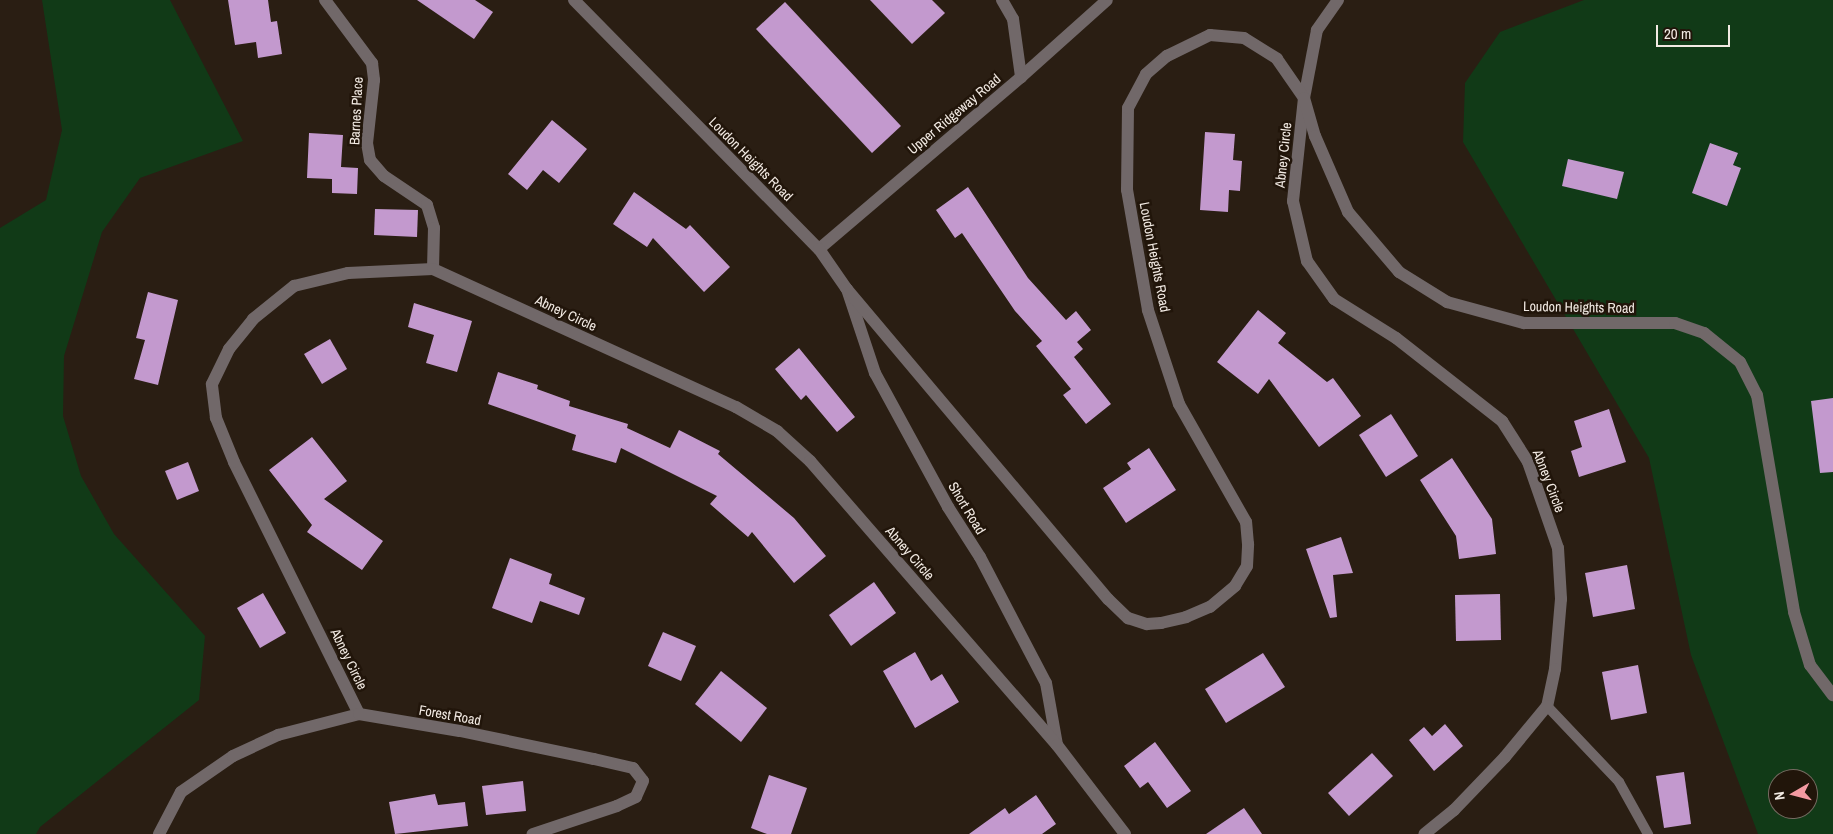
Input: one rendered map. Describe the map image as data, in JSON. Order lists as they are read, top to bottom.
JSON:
{
  "streets": {
    "street": [
      "Barnes Place",
      "Upper Ridgeway Road",
      "Abney Circle",
      "Loudon Heights Road",
      "Short Road",
      "Forest Road"
    ]
  },
  "crossings": [
    ["Barnes Place", "Abney Circle"],
    ["Upper Ridgeway Road", "Loudon Heights Road"],
    ["Abney Circle", "Loudon Heights Road"],
    ["Abney Circle", "Short Road"],
    ["Abney Circle", "Forest Road"],
    ["Loudon Heights Road", "Short Road"]
  ],
  "scale_bar": "20 m",
  "north": "left"
}
